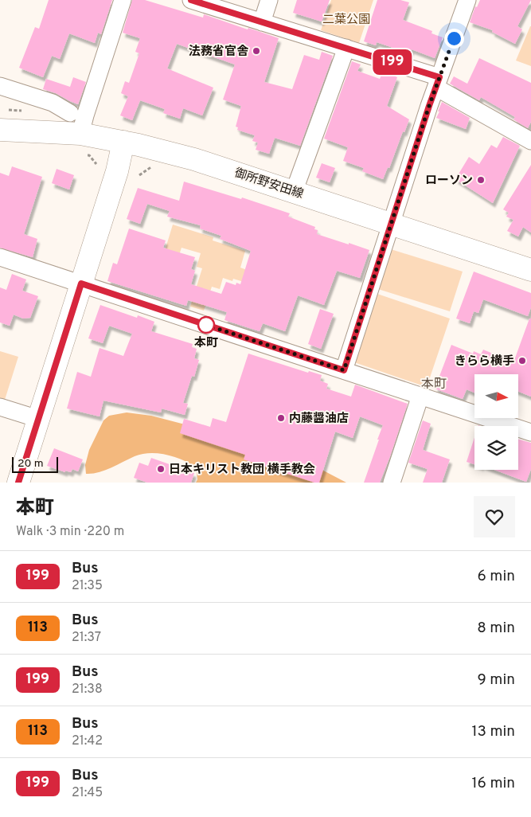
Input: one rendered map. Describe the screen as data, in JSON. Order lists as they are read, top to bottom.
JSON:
{
  "streets": {
    "main road": ["御所野安田線"]
  },
  "districts": ["本町"],
  "parks": ["二葉公園"],
  "places": [
    "法務省官舎",
    "ローソン",
    "本町",
    "きらら横手",
    "内藤醤油店",
    "日本キリスト教団 横手教会"
  ],
  "lines": ["bus line 199"],
  "scale_bar": "20 m",
  "north": "right",
  "page": {
    "on_map": "199",
    "scale": "20 m",
    "heading": ["本町", "Walk · 3 min · 220 m"],
    "list": [
      {
        "mark": "199",
        "name": "Bus",
        "note": "21:35",
        "value": "6 min"
      },
      {
        "mark": "113",
        "name": "Bus",
        "note": "21:37",
        "value": "8 min"
      },
      {
        "mark": "199",
        "name": "Bus",
        "note": "21:38",
        "value": "9 min"
      },
      {
        "mark": "113",
        "name": "Bus",
        "note": "21:42",
        "value": "13 min"
      },
      {
        "mark": "199",
        "name": "Bus",
        "note": "21:45",
        "value": "16 min"
      }
    ]
  }
}
